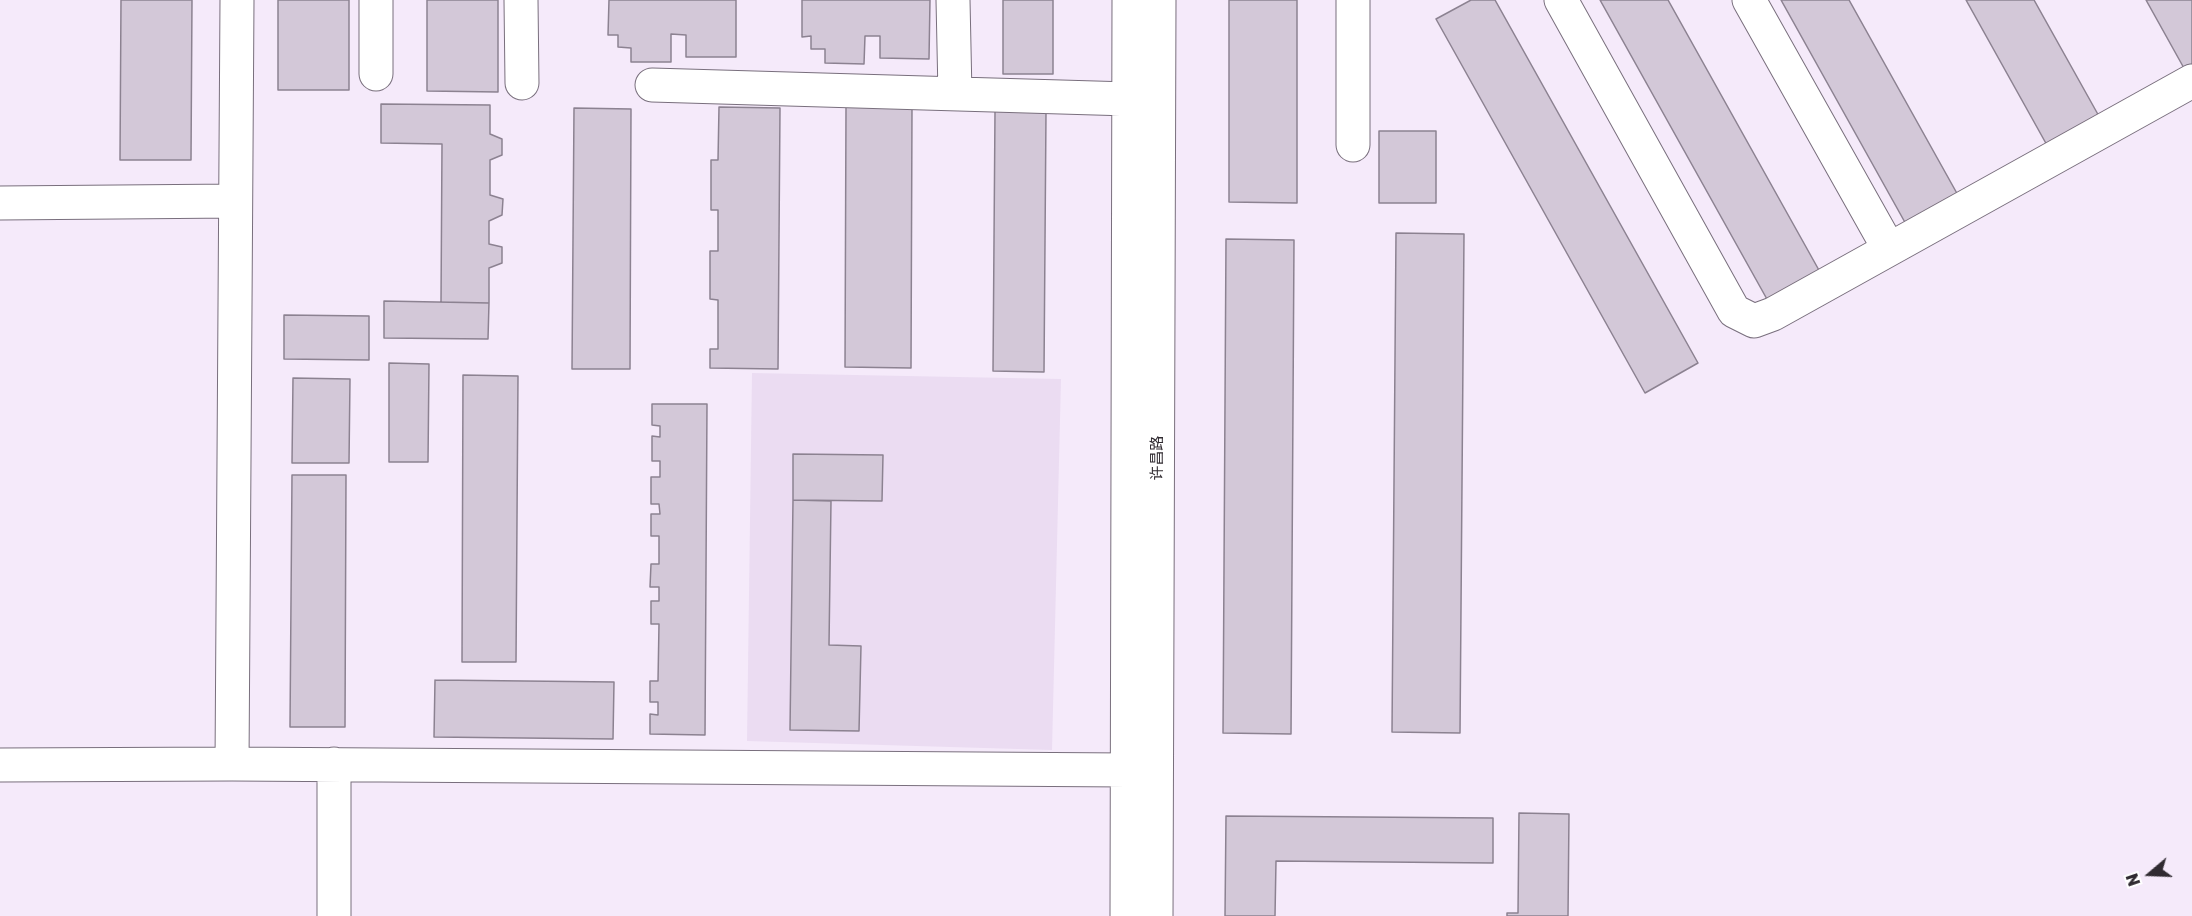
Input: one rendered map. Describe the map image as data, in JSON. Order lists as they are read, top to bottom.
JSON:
{
  "streets": {
    "street": ["许昌路"]
  },
  "north": "left"
}
